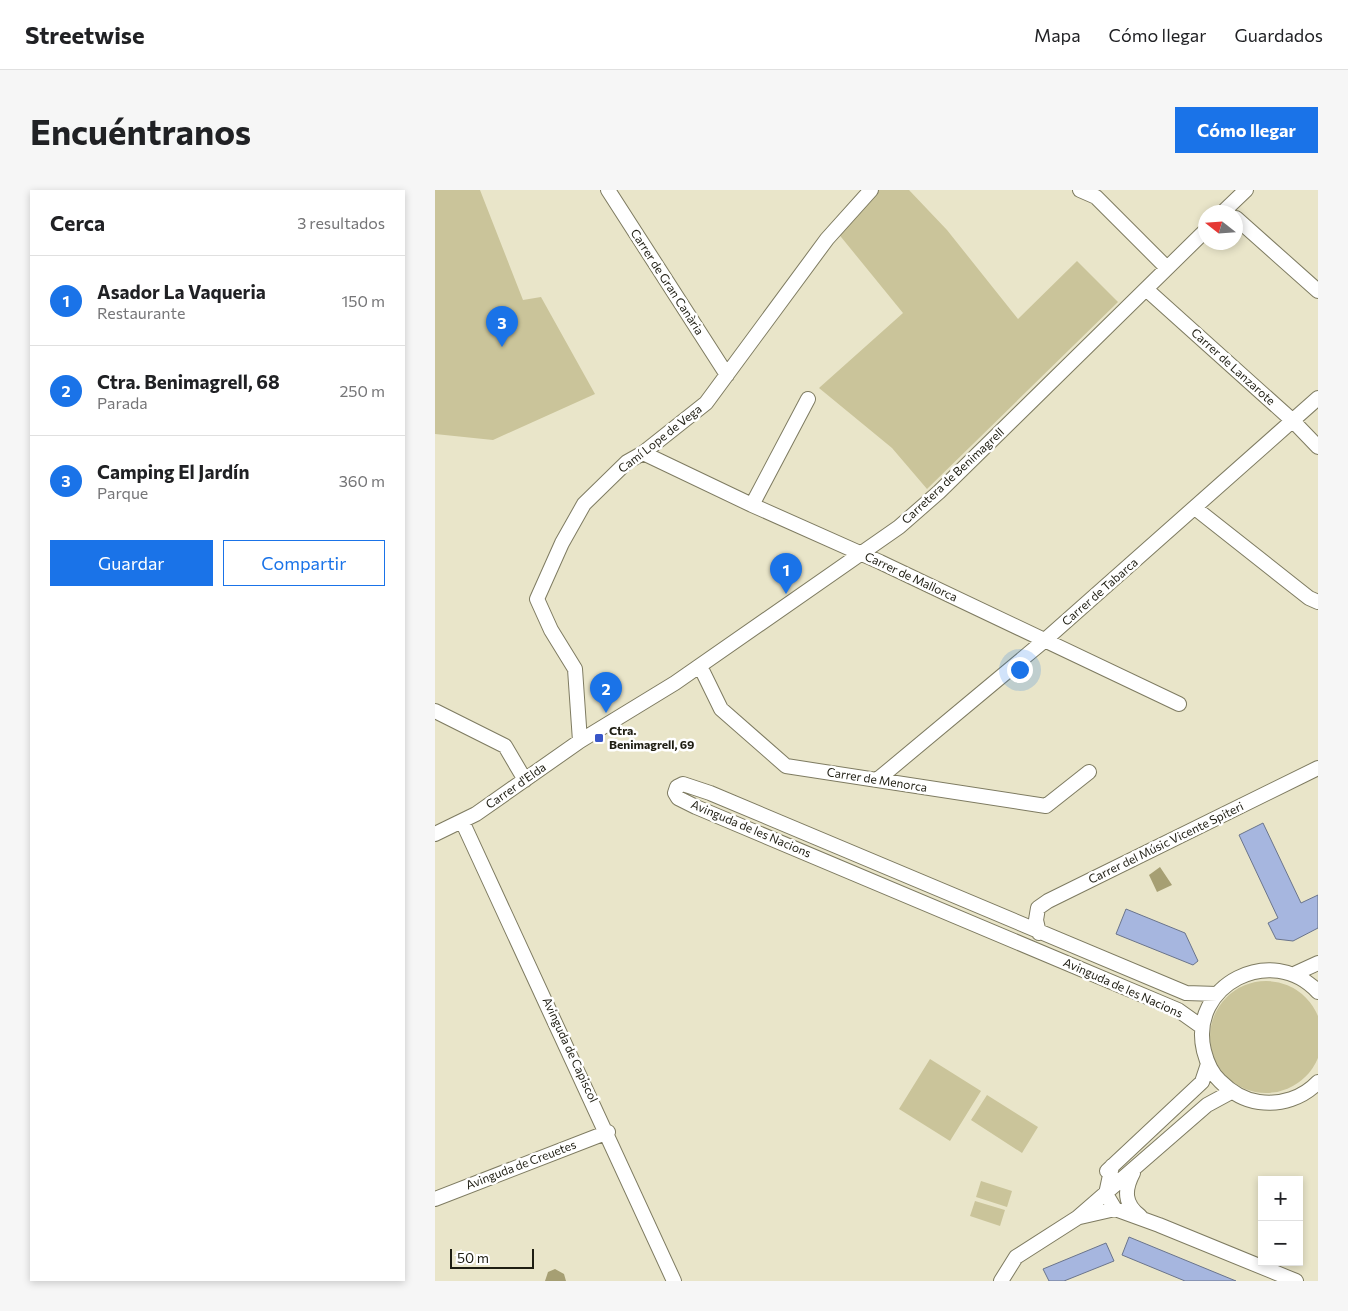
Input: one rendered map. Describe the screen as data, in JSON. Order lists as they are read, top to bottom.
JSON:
{
  "streets": {
    "street": [
      "Carrer de Gran Canària",
      "Carrer de Lanzarote",
      "Camí Lope de Vega",
      "Carretera de Benimagrell",
      "Carrer de Mallorca",
      "Carrer de Tabarca",
      "Carrer de Menorca",
      "Carrer d'Elda",
      "Avinguda de les Nacions",
      "Carrer del Músic Vicente Spiteri",
      "Avinguda de Capiscol",
      "Avinguda de Creuetes"
    ]
  },
  "crossings": [
    ["Carrer de Gran Canària", "Camí Lope de Vega"],
    ["Carrer de Lanzarote", "Carretera de Benimagrell"],
    ["Carrer de Lanzarote", "Carrer de Tabarca"],
    ["Camí Lope de Vega", "Carrer de Mallorca"],
    ["Camí Lope de Vega", "Carrer d'Elda"],
    ["Carretera de Benimagrell", "Carrer de Mallorca"],
    ["Carretera de Benimagrell", "Carrer de Menorca"],
    ["Carretera de Benimagrell", "Carrer d'Elda"],
    ["Carrer de Mallorca", "Carrer de Tabarca"],
    ["Carrer de Tabarca", "Carrer de Menorca"],
    ["Carrer d'Elda", "Avinguda de Capiscol"],
    ["Avinguda de les Nacions", "Carrer del Músic Vicente Spiteri"],
    ["Avinguda de Capiscol", "Avinguda de Creuetes"]
  ],
  "places": {
    "transit": ["Ctra. Benimagrell, 69"]
  },
  "scale_bar": "50 m",
  "north": "left",
  "page": {
    "header": "Streetwise",
    "nav": ["Mapa", "Cómo llegar", "Guardados"],
    "buttons": [
      "Cómo llegar",
      ["Guardar", "Compartir"]
    ],
    "title": "Encuéntranos",
    "heading": ["Cerca", "3 resultados"],
    "list": [
      {
        "mark": "1",
        "name": "Asador La Vaqueria",
        "note": "Restaurante",
        "value": "150 m"
      },
      {
        "mark": "2",
        "name": "Ctra. Benimagrell, 68",
        "note": "Parada",
        "value": "250 m"
      },
      {
        "mark": "3",
        "name": "Camping El Jardín",
        "note": "Parque",
        "value": "360 m"
      }
    ],
    "pins": ["3", "1", "2"],
    "map_buttons": ["+", "−"],
    "scale": "50 m"
  }
}
